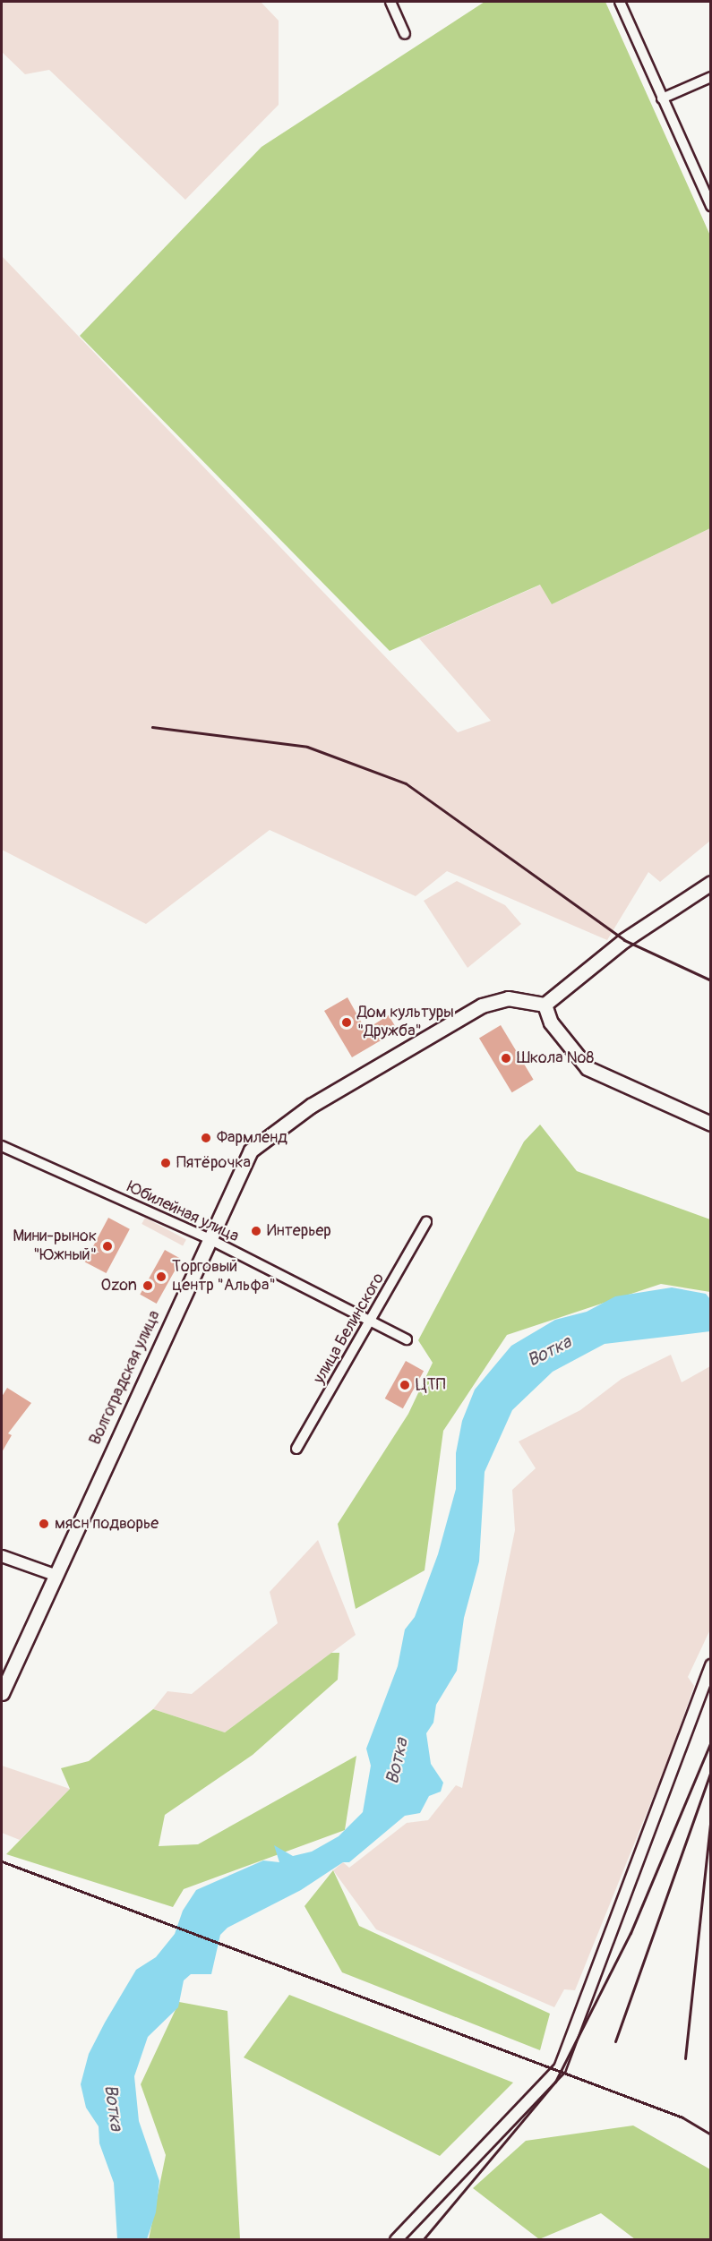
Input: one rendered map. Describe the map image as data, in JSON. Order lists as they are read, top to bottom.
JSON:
{
  "streets": {
    "main road": ["Волгоградская улица"],
    "street": ["Юбилейная улица", "улица Белинского"]
  },
  "crossings": [
    ["Юбилейная улица", "улица Белинского"],
    ["Юбилейная улица", "Волгоградская улица"]
  ],
  "water": ["Вотка"],
  "places": [
    "Дом культуры \"Дружба\"",
    "Школа №8",
    "Фармленд",
    "Пятёрочка",
    "Интерьер",
    "Мини-рынок \"Южный\"",
    "Торговый центр \"Альфа\"",
    "Ozon",
    "ЦТП",
    "мясн подворье"
  ]
}
